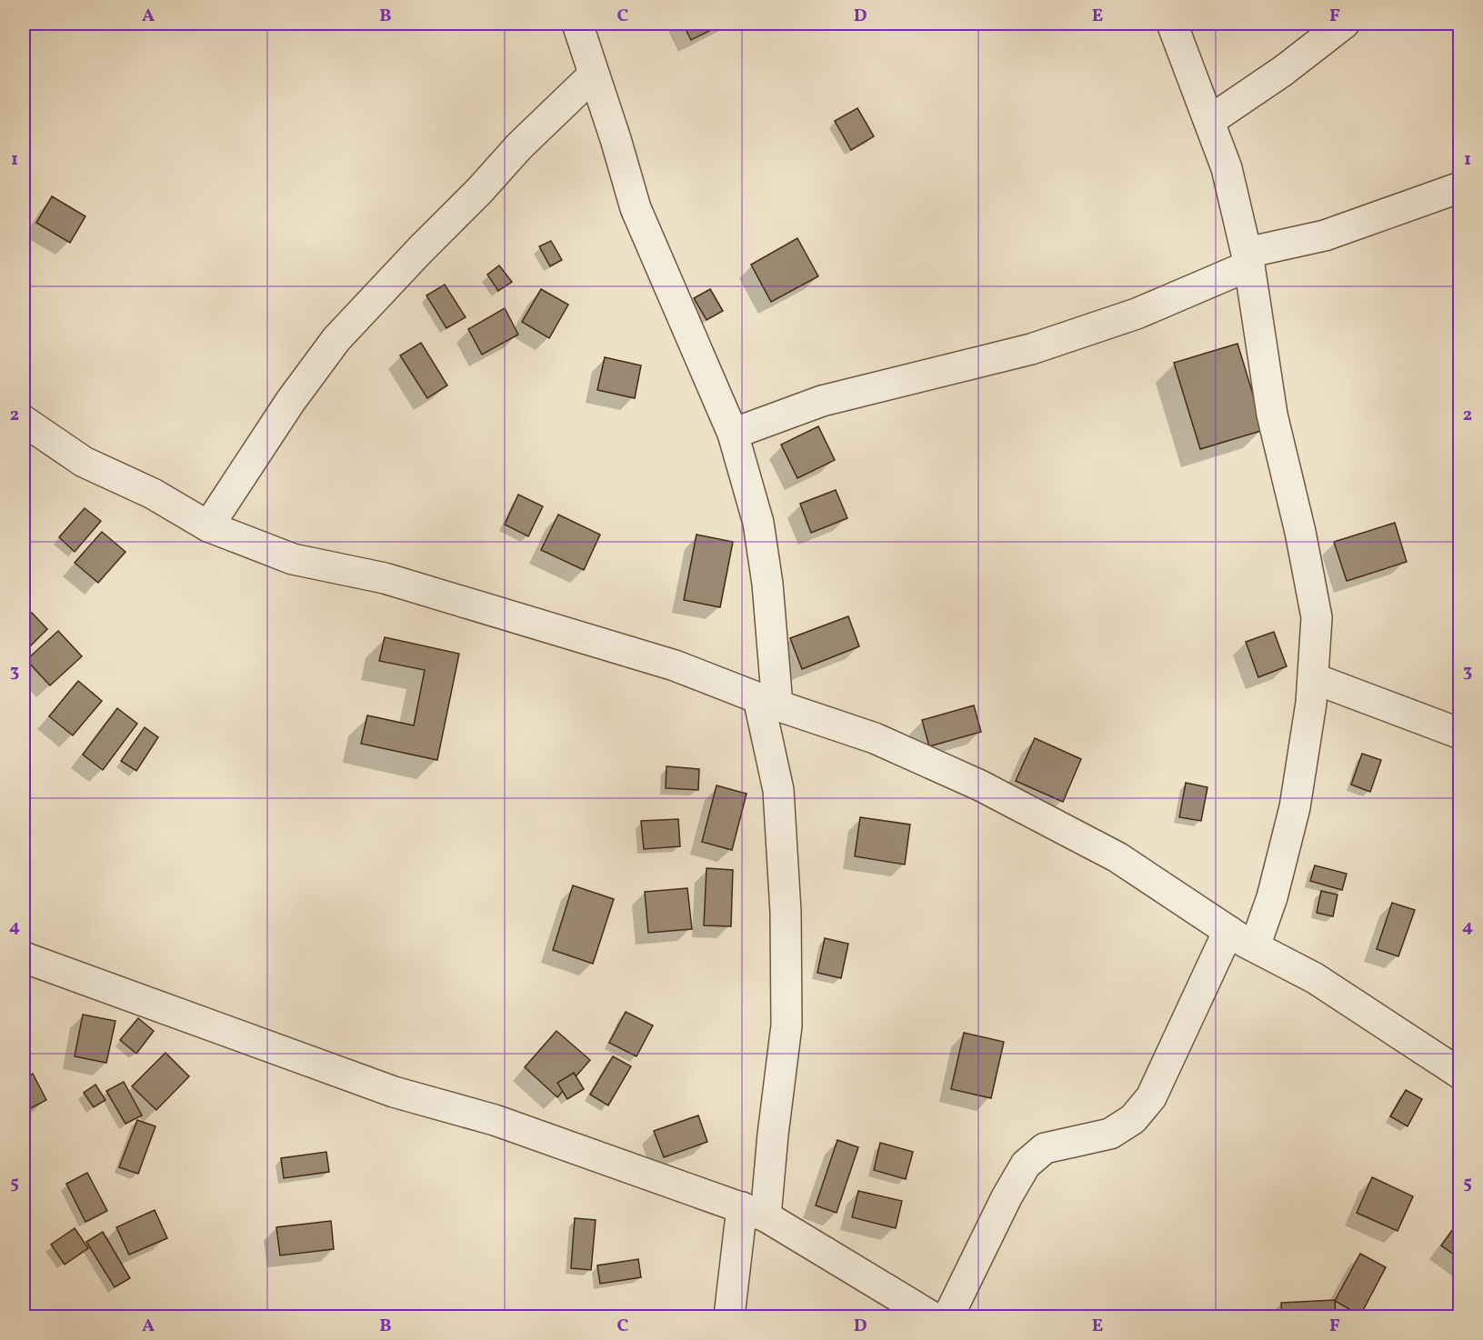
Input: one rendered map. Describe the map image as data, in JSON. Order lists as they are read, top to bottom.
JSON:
{
  "grid": {
    "columns": [
      "A",
      "B",
      "C",
      "D",
      "E",
      "F"
    ],
    "rows": [
      "1",
      "2",
      "3",
      "4",
      "5"
    ]
  }
}
